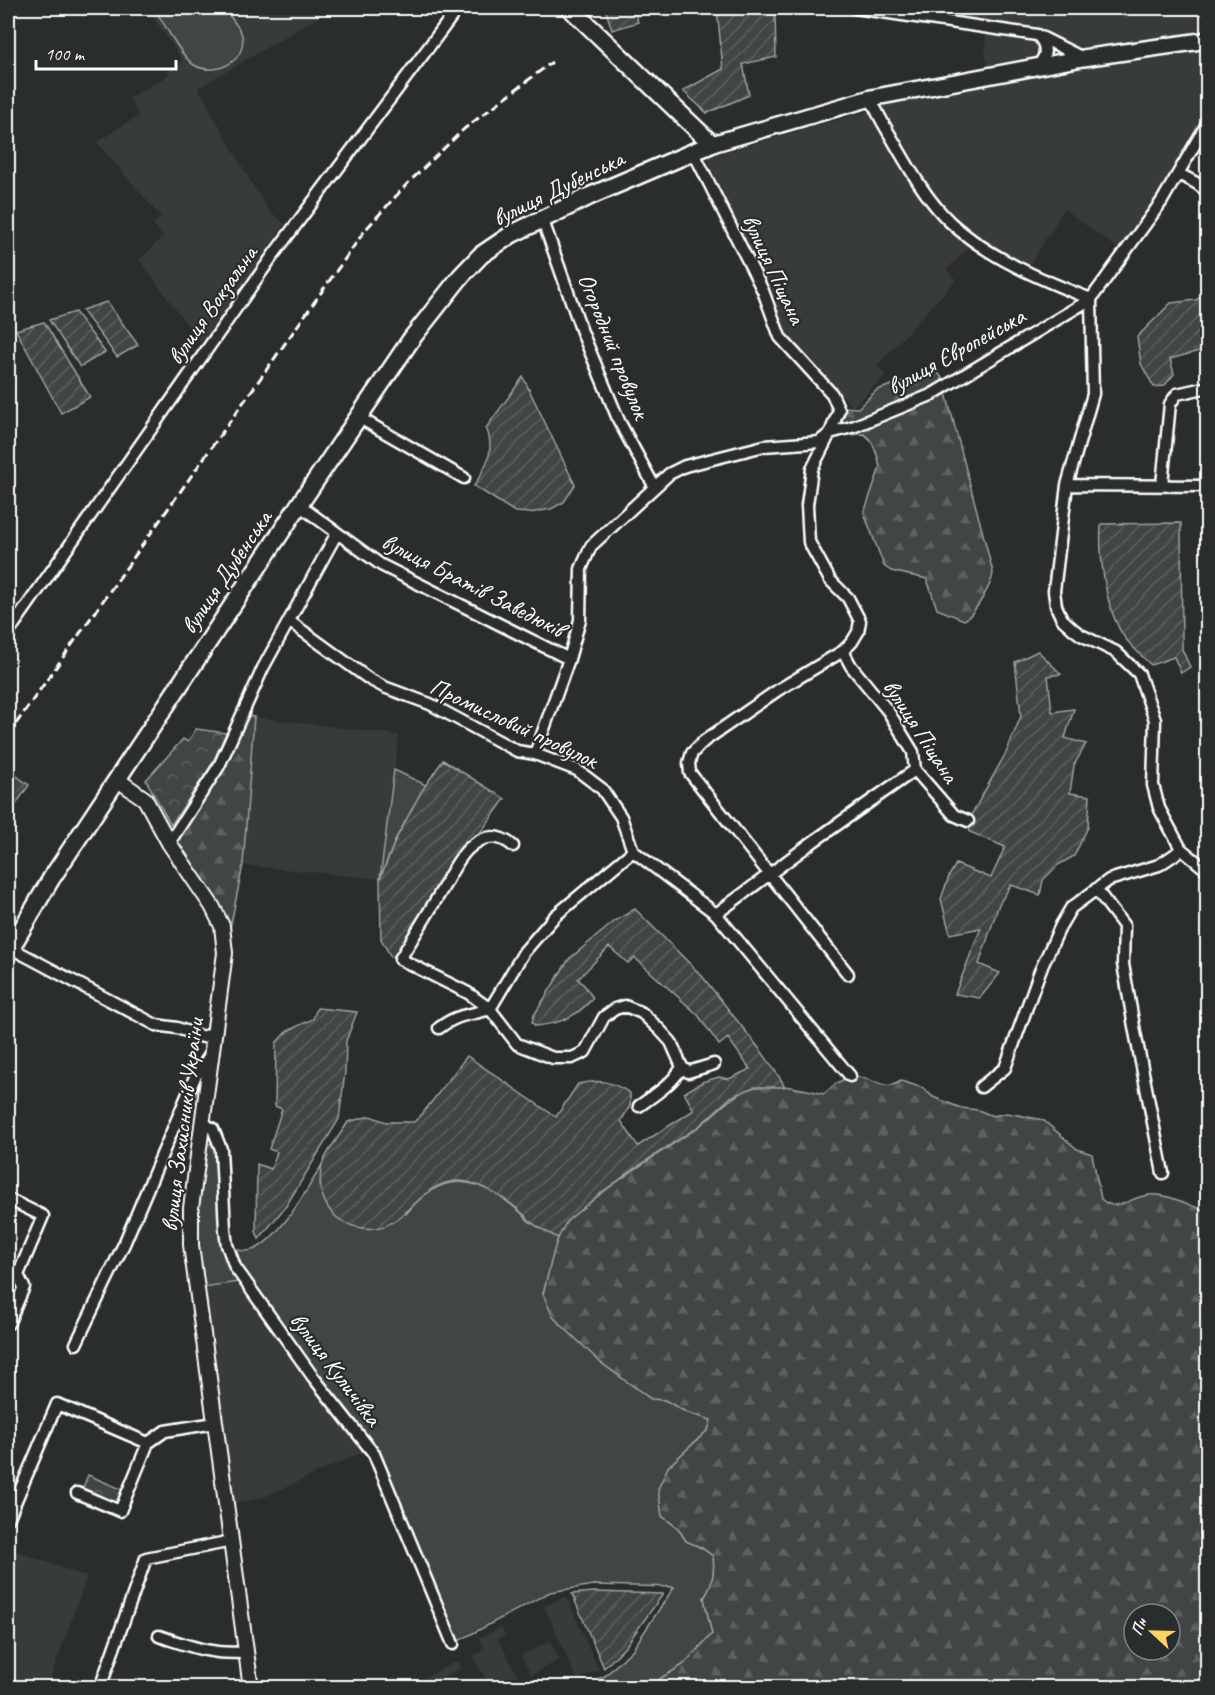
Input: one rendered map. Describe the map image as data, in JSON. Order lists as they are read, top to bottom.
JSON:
{
  "streets": {
    "highway": ["вулиця Дубенська"],
    "street": [
      "вулиця Піщана",
      "вулиця Вокзальна",
      "Огородний провулок",
      "вулиця Європейська",
      "вулиця Братів Заведюків",
      "Промисловий провулок",
      "вулиця Захисників України",
      "вулиця Куличівка"
    ]
  },
  "crossings": [
    ["вулиця Дубенська", "вулиця Піщана"],
    ["вулиця Дубенська", "Огородний провулок"],
    ["вулиця Дубенська", "вулиця Братів Заведюків"],
    ["вулиця Дубенська", "вулиця Захисників України"],
    ["вулиця Піщана", "вулиця Європейська"],
    ["Огородний провулок", "вулиця Європейська"],
    ["вулиця Європейська", "вулиця Братів Заведюків"],
    ["вулиця Європейська", "Промисловий провулок"],
    ["вулиця Захисників України", "вулиця Куличівка"]
  ],
  "scale_bar": "100 m",
  "north": "left"
}
